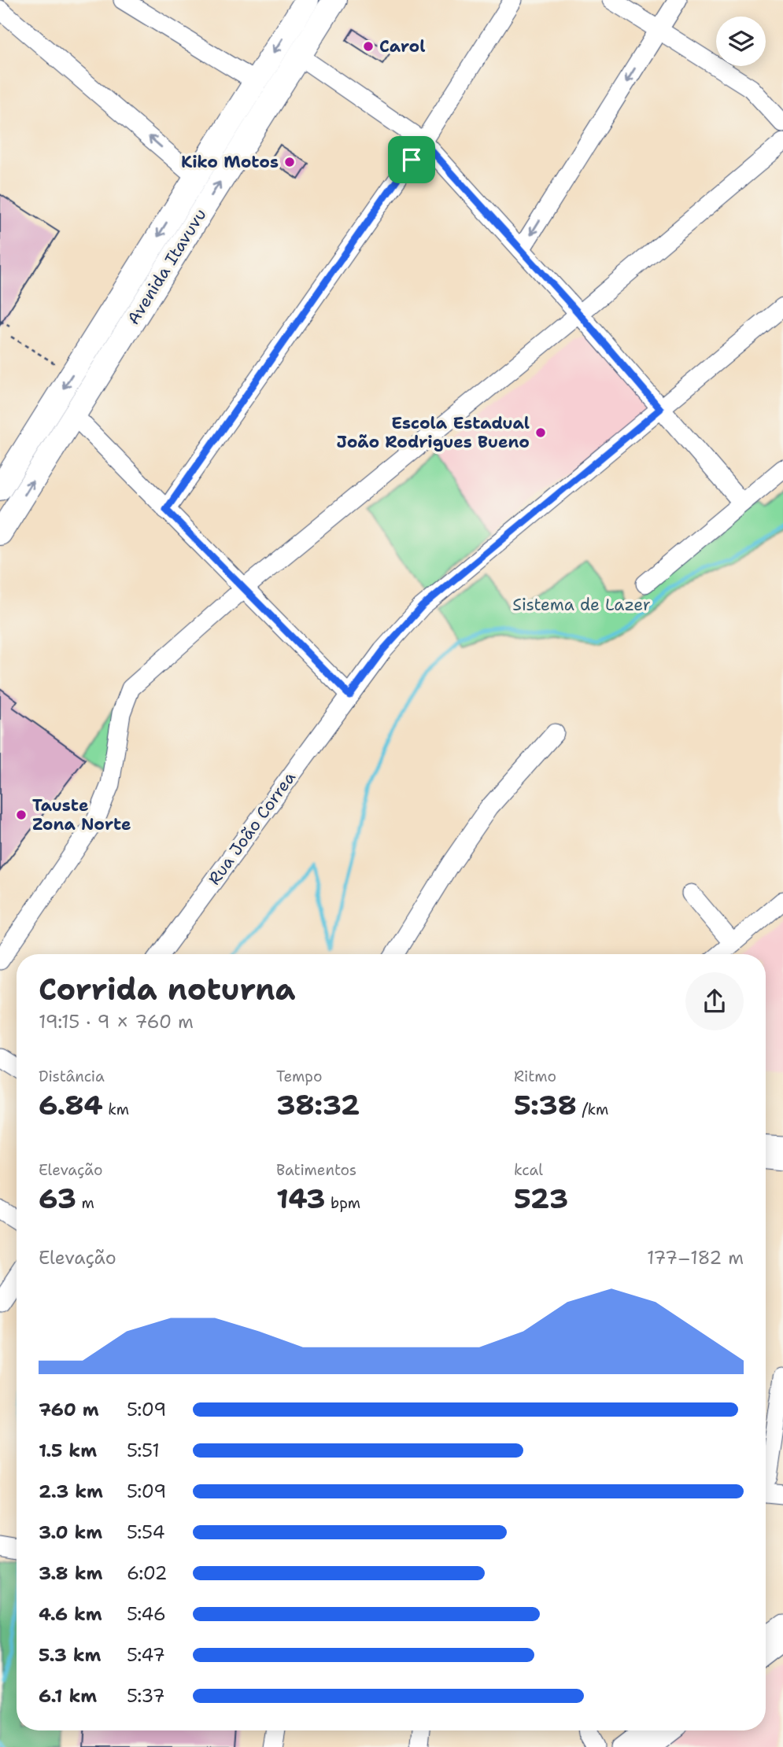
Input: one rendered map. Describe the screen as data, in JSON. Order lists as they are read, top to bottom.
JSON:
{
  "streets": {
    "main road": ["Avenida Itavuvu"],
    "street": ["Rua João Correa"]
  },
  "parks": ["Sistema de Lazer"],
  "places": [
    "Carol",
    "Kiko Motos",
    "Escola Estadual João Rodrigues Bueno",
    "Tauste Zona Norte"
  ],
  "page": {
    "heading": ["Corrida noturna", "19:15 · 9 × 760 m"],
    "stats": [
      ["Distância", "6.84 km"],
      ["Tempo", "38:32"],
      ["Ritmo", "5:38 /km"],
      ["Elevação", "63 m"],
      ["Batimentos", "143 bpm"],
      ["kcal", "523"]
    ],
    "chart": ["Elevação", "177–182 m"],
    "list": [
      {
        "name": "760 m",
        "note": "5:09"
      },
      {
        "name": "1.5 km",
        "note": "5:51"
      },
      {
        "name": "2.3 km",
        "note": "5:09"
      },
      {
        "name": "3.0 km",
        "note": "5:54"
      },
      {
        "name": "3.8 km",
        "note": "6:02"
      },
      {
        "name": "4.6 km",
        "note": "5:46"
      },
      {
        "name": "5.3 km",
        "note": "5:47"
      },
      {
        "name": "6.1 km",
        "note": "5:37"
      }
    ]
  }
}
